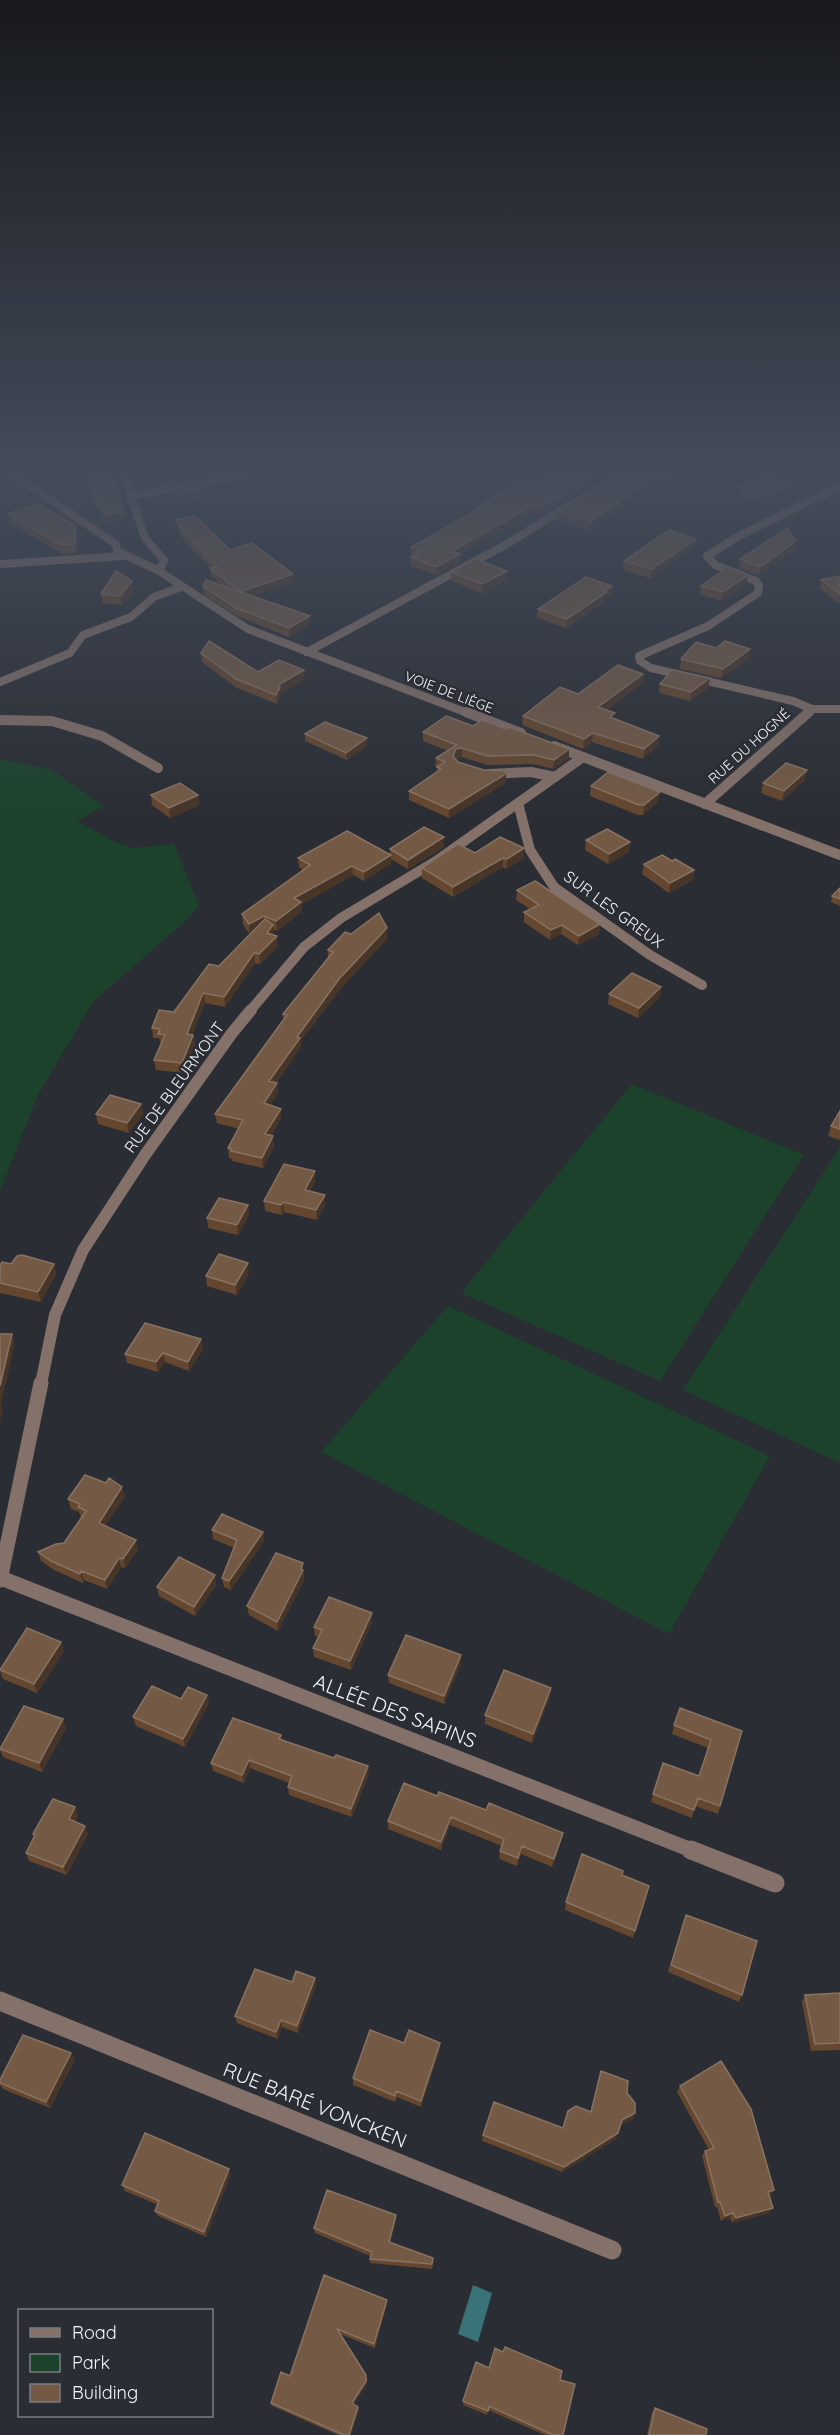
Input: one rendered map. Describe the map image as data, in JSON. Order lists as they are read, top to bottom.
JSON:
{
  "streets": {
    "street": [
      "VOIE DE LIÈGE",
      "RUE DU HOGNÉ",
      "SUR LES GREUX",
      "RUE DE BLEURMONT",
      "ALLÉE DES SAPINS",
      "RUE BARÉ VONCKEN"
    ]
  },
  "crossings": [
    ["SUR LES GREUX", "RUE DE BLEURMONT"],
    ["RUE DE BLEURMONT", "ALLÉE DES SAPINS"]
  ],
  "legend": ["Road", "Park", "Building"]
}
